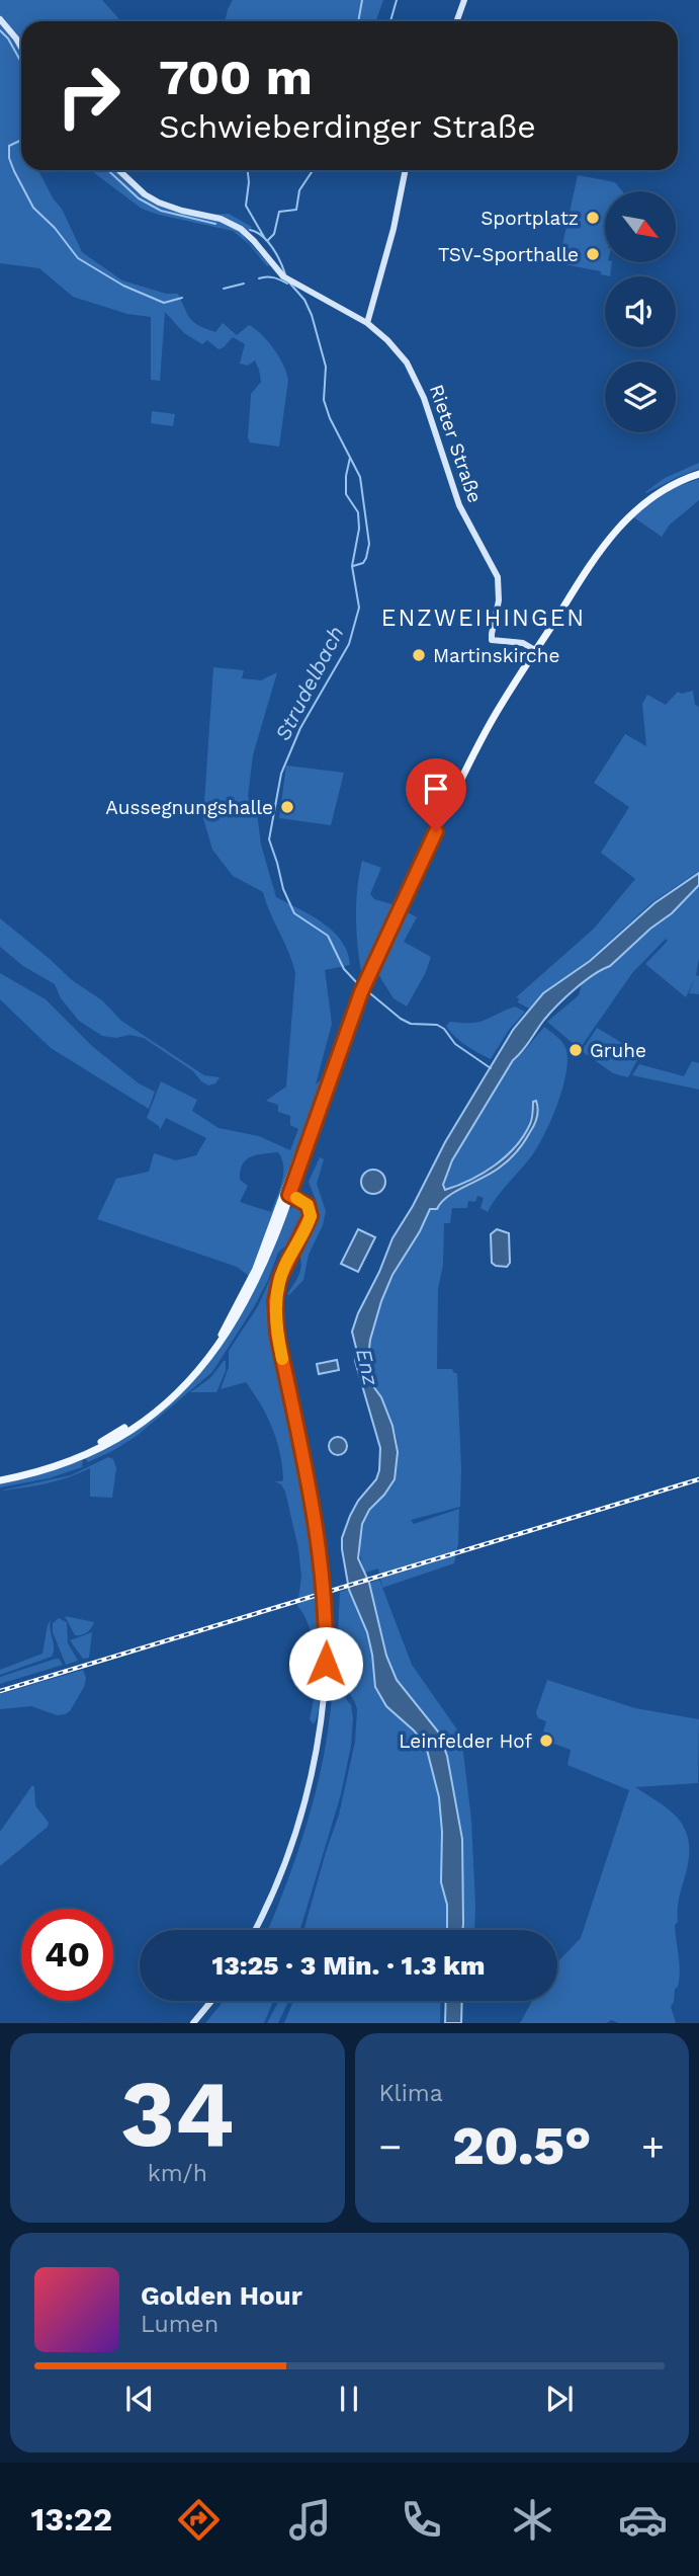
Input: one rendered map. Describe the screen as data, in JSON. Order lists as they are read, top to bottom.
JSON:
{
  "streets": {
    "street": ["Rieter Straße"]
  },
  "districts": ["ENZWEIHINGEN"],
  "water": ["Strudelbach", "Enz"],
  "places": [
    "Sportplatz",
    "TSV-Sporthalle",
    "Martinskirche",
    "Aussegnungshalle",
    "Gruhe",
    "Leinfelder Hof"
  ],
  "north": "bottom right",
  "page": {
    "turn": ["700 m", "Schwieberdinger Straße"],
    "limit": "40",
    "trip": "13:25 · 3 Min. · 1.3 km",
    "tile": [
      ["34", "km/h"],
      "Klima"
    ],
    "heat": ["−", "20.5°", "+"],
    "song": ["Golden Hour", "Lumen"],
    "tabs": "13:22"
  }
}
